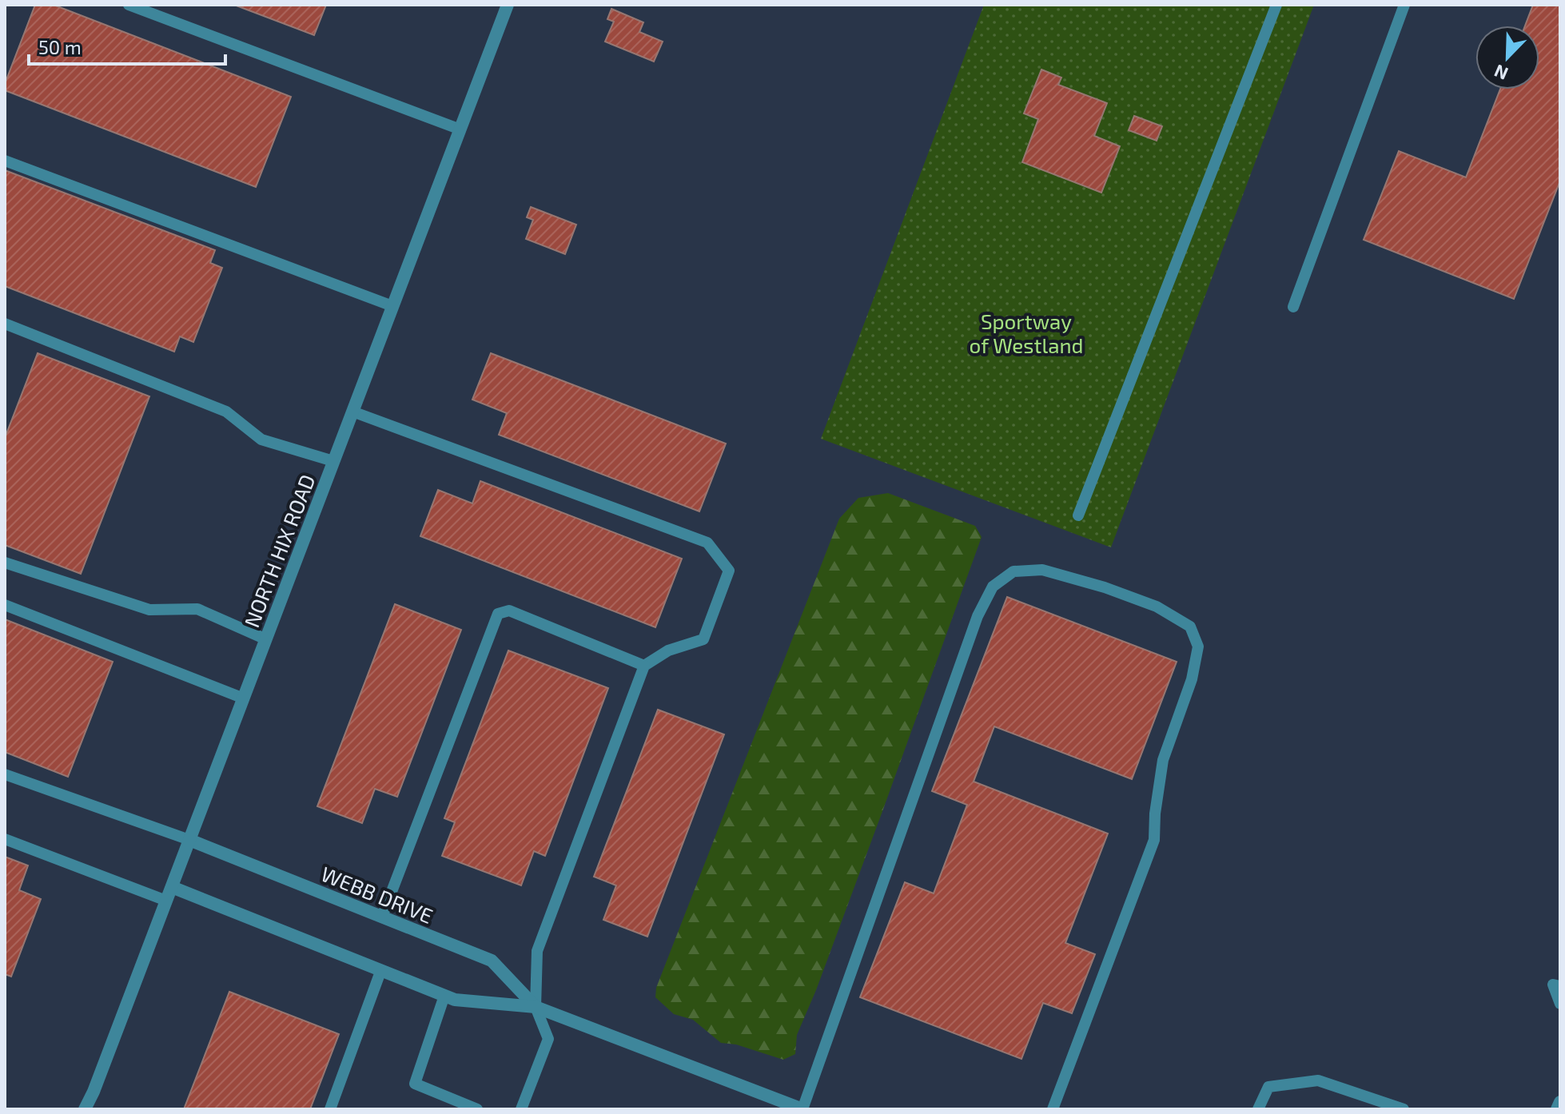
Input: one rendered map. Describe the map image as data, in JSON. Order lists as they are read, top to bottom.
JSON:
{
  "streets": {
    "street": ["NORTH HIX ROAD", "WEBB DRIVE"]
  },
  "crossings": [
    ["NORTH HIX ROAD", "WEBB DRIVE"]
  ],
  "parks": ["Sportway of Westland"],
  "scale_bar": "50 m",
  "north": "bottom left"
}
